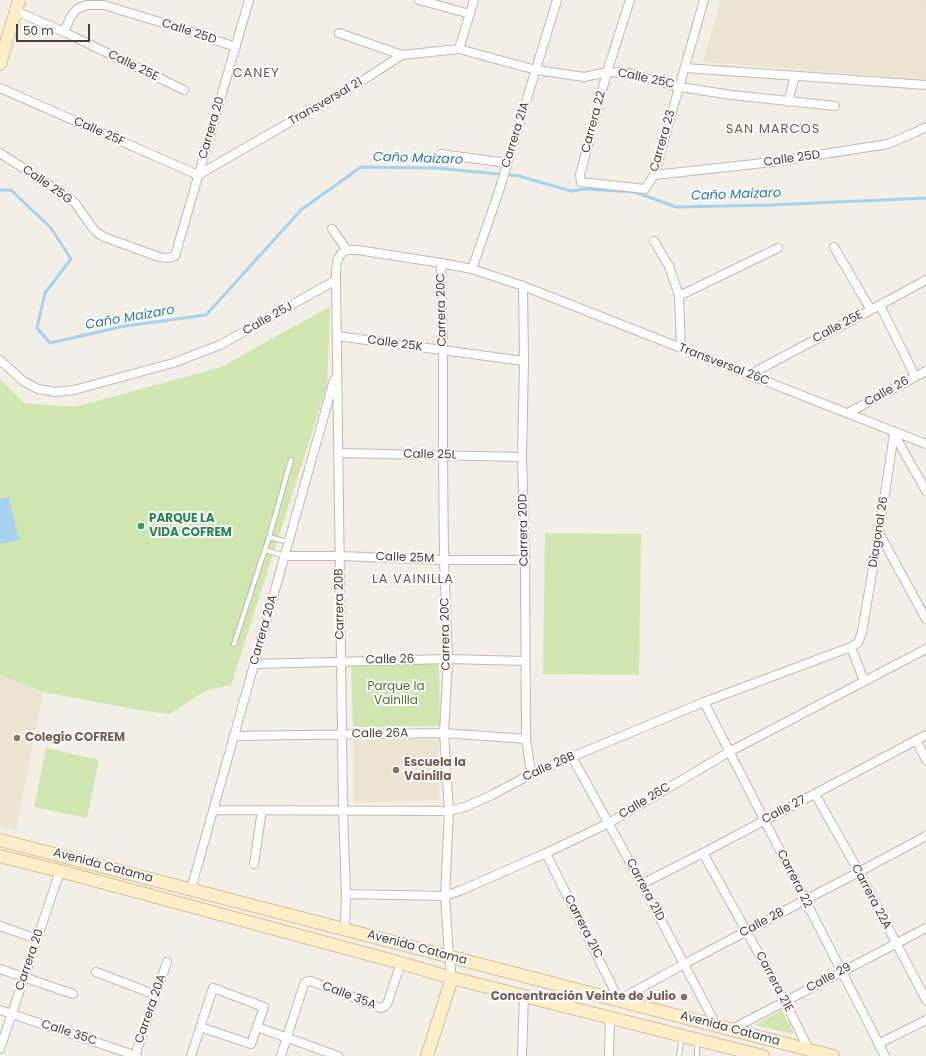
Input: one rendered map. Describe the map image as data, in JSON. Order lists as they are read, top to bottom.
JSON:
{
  "streets": {
    "main road": ["Avenida Catama"],
    "street": [
      "Calle 25D",
      "Calle 25E",
      "Calle 25C",
      "Transversal 21",
      "Carrera 22",
      "Carrera 20",
      "Calle 25F",
      "Carrera 21A",
      "Carrera 23",
      "Calle 25G",
      "Carrera 20C",
      "Calle 25J",
      "Calle 25K",
      "Transversal 26C",
      "Calle 26",
      "Calle 25L",
      "Carrera 20D",
      "Diagonal 26",
      "Calle 25M",
      "Carrera 20B",
      "Carrera 20A",
      "Calle 26A",
      "Calle 26B",
      "Calle 26C",
      "Calle 27",
      "Carrera 21D",
      "Carrera 22A",
      "Calle 28",
      "Carrera 21C",
      "Calle 29",
      "Carrera 21E",
      "Calle 35A",
      "Calle 35C"
    ]
  },
  "crossings": [
    ["Calle 25D", "Calle 25E"],
    ["Calle 25D", "Carrera 20"],
    ["Calle 25D", "Carrera 23"],
    ["Calle 25E", "Transversal 26C"],
    ["Calle 25C", "Transversal 21"],
    ["Calle 25C", "Carrera 22"],
    ["Calle 25C", "Carrera 21A"],
    ["Calle 25C", "Carrera 23"],
    ["Transversal 21", "Carrera 20"],
    ["Transversal 21", "Calle 25F"],
    ["Carrera 22", "Carrera 23"],
    ["Carrera 22", "Calle 26B"],
    ["Carrera 22", "Calle 26C"],
    ["Carrera 22", "Calle 27"],
    ["Carrera 22", "Calle 28"],
    ["Carrera 22", "Calle 29"],
    ["Carrera 20", "Calle 25F"],
    ["Carrera 20", "Calle 25G"],
    ["Carrera 20", "Avenida Catama"],
    ["Carrera 20", "Calle 35C"],
    ["Carrera 20C", "Calle 25K"],
    ["Carrera 20C", "Calle 26"],
    ["Carrera 20C", "Calle 25L"],
    ["Carrera 20C", "Calle 25M"],
    ["Carrera 20C", "Calle 26A"],
    ["Carrera 20C", "Calle 26B"],
    ["Carrera 20C", "Calle 26C"],
    ["Carrera 20C", "Avenida Catama"],
    ["Calle 25J", "Carrera 20B"],
    ["Calle 25K", "Carrera 20D"],
    ["Calle 25K", "Carrera 20B"],
    ["Transversal 26C", "Calle 26"],
    ["Transversal 26C", "Carrera 20D"],
    ["Transversal 26C", "Diagonal 26"],
    ["Calle 26", "Carrera 20D"],
    ["Calle 26", "Carrera 20B"],
    ["Calle 26", "Carrera 20A"],
    ["Calle 25L", "Carrera 20D"],
    ["Calle 25L", "Carrera 20B"],
    ["Carrera 20D", "Calle 25M"],
    ["Carrera 20D", "Calle 26A"],
    ["Carrera 20D", "Calle 26B"],
    ["Diagonal 26", "Calle 26B"],
    ["Calle 25M", "Carrera 20B"],
    ["Calle 25M", "Carrera 20A"],
    ["Carrera 20B", "Carrera 20A"],
    ["Carrera 20B", "Calle 26A"],
    ["Carrera 20B", "Calle 26B"],
    ["Carrera 20B", "Calle 26C"],
    ["Carrera 20B", "Avenida Catama"],
    ["Carrera 20A", "Calle 26A"],
    ["Carrera 20A", "Calle 26B"],
    ["Carrera 20A", "Avenida Catama"],
    ["Carrera 20A", "Calle 35C"],
    ["Calle 26B", "Carrera 21D"],
    ["Calle 26C", "Carrera 21D"],
    ["Calle 26C", "Carrera 21C"],
    ["Calle 27", "Carrera 21D"],
    ["Calle 27", "Carrera 22A"],
    ["Calle 27", "Carrera 21E"],
    ["Avenida Catama", "Carrera 21D"],
    ["Avenida Catama", "Calle 28"],
    ["Avenida Catama", "Carrera 21C"],
    ["Avenida Catama", "Calle 29"],
    ["Avenida Catama", "Carrera 21E"],
    ["Avenida Catama", "Calle 35A"],
    ["Carrera 21D", "Calle 28"],
    ["Carrera 22A", "Calle 28"],
    ["Carrera 22A", "Calle 29"],
    ["Calle 28", "Carrera 21C"],
    ["Calle 28", "Carrera 21E"],
    ["Calle 29", "Carrera 21E"]
  ],
  "districts": ["CANEY", "SAN MARCOS", "LA VAINILLA"],
  "water": ["Caño Maizaro"],
  "parks": ["Parque la Vainilla"],
  "places": [
    "PARQUE LA VIDA COFREM",
    "Colegio COFREM",
    "Escuela la Vainilla",
    "Concentración Veinte de Julio"
  ],
  "scale_bar": "50 m"
}
